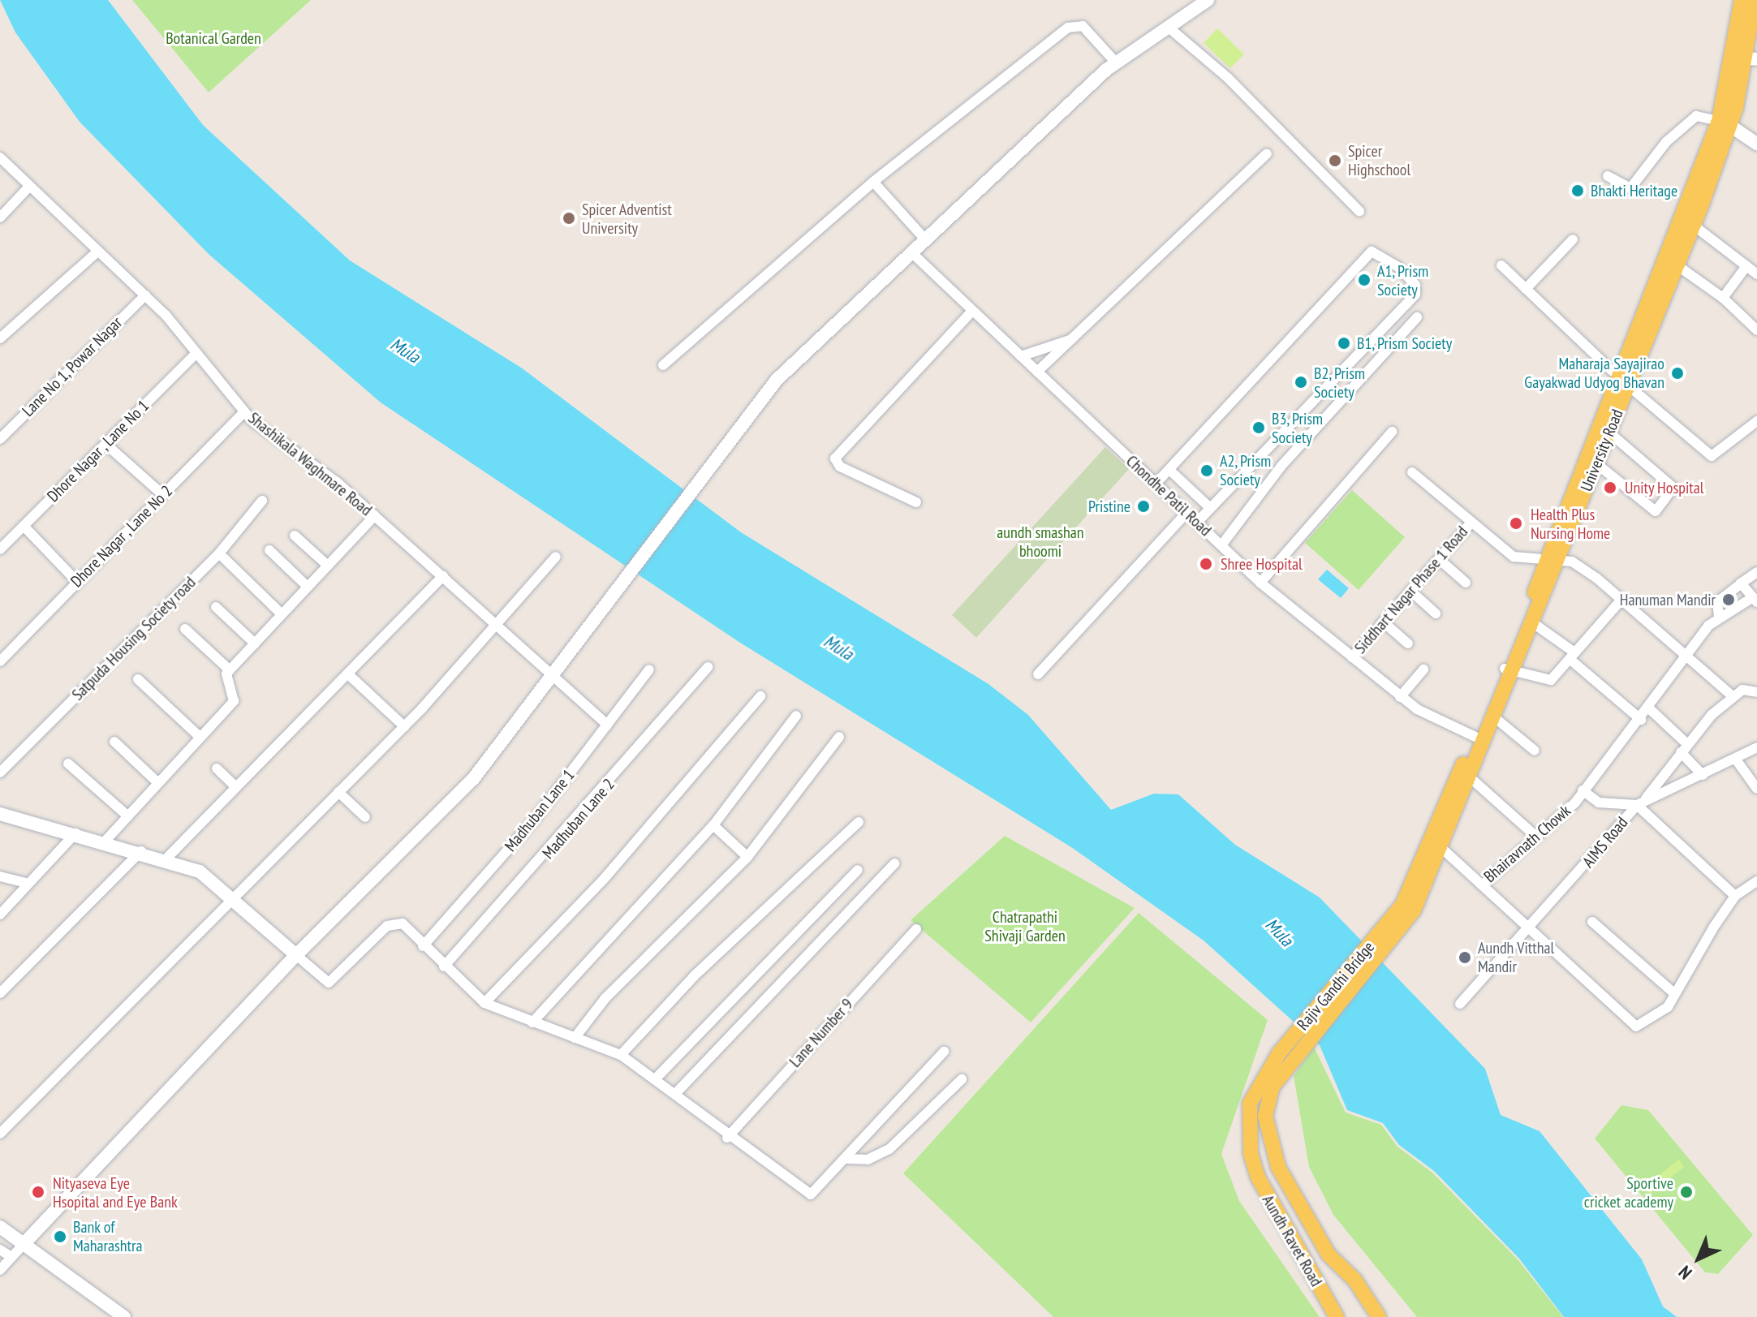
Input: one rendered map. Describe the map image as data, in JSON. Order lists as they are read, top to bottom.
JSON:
{
  "streets": {
    "main road": ["University Road", "Rajiv Gandhi Bridge", "Aundh Ravet Road"],
    "street": [
      "Lane No 1, Powar Nagar",
      "Dhore Nagar , Lane No 1",
      "Shashikala Waghmare Road",
      "Chondhe Patil Road",
      "Dhore Nagar , Lane No 2",
      "Siddhart Nagar Phase 1 Road",
      "Satpuda Housing Society road",
      "Madhuban Lane 1",
      "Madhuban Lane 2",
      "AIMS Road",
      "Bhairavnath Chowk",
      "Lane Number 9"
    ]
  },
  "crossings": [
    ["Lane No 1, Powar Nagar", "Shashikala Waghmare Road"],
    ["University Road", "Chondhe Patil Road"],
    ["University Road", "Bhairavnath Chowk"],
    ["University Road", "Rajiv Gandhi Bridge"],
    ["Dhore Nagar , Lane No 1", "Shashikala Waghmare Road"],
    ["Shashikala Waghmare Road", "Dhore Nagar , Lane No 2"],
    ["Shashikala Waghmare Road", "Madhuban Lane 1"],
    ["Chondhe Patil Road", "Siddhart Nagar Phase 1 Road"],
    ["Rajiv Gandhi Bridge", "Aundh Ravet Road"]
  ],
  "water": ["Mula"],
  "parks": ["Botanical Garden", "aundh smashan bhoomi", "Chatrapathi Shivaji Garden"],
  "places": [
    "Spicer Highschool",
    "Bhakti Heritage",
    "Spicer Adventist University",
    "A1, Prism Society",
    "B1, Prism Society",
    "Maharaja Sayajirao Gayakwad Udyog Bhavan",
    "B2, Prism Society",
    "B3, Prism Society",
    "A2, Prism Society",
    "Unity Hospital",
    "Pristine",
    "Health Plus Nursing Home",
    "Shree Hospital",
    "Hanuman Mandir",
    "Aundh Vitthal Mandir",
    "Nityaseva Eye Hsopital and Eye Bank",
    "Sportive cricket academy",
    "Bank of Maharashtra"
  ],
  "north": "bottom left"
}
